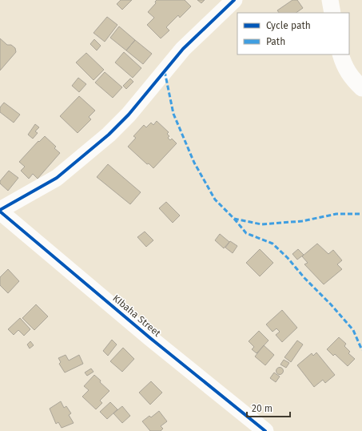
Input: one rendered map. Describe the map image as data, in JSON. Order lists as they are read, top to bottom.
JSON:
{
  "streets": {
    "street": ["KIbaha Street"]
  },
  "legend": ["Cycle path", "Path"],
  "scale_bar": "20 m"
}
